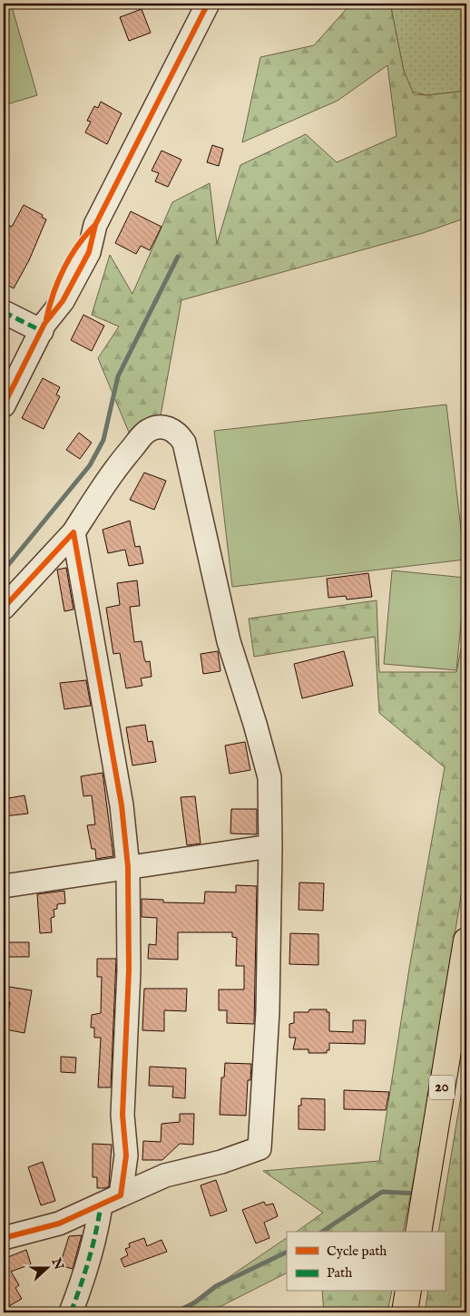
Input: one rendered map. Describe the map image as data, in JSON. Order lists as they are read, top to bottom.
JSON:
{
  "streets": {
    "main road": ["20"]
  },
  "legend": ["Cycle path", "Path"],
  "north": "right"
}
